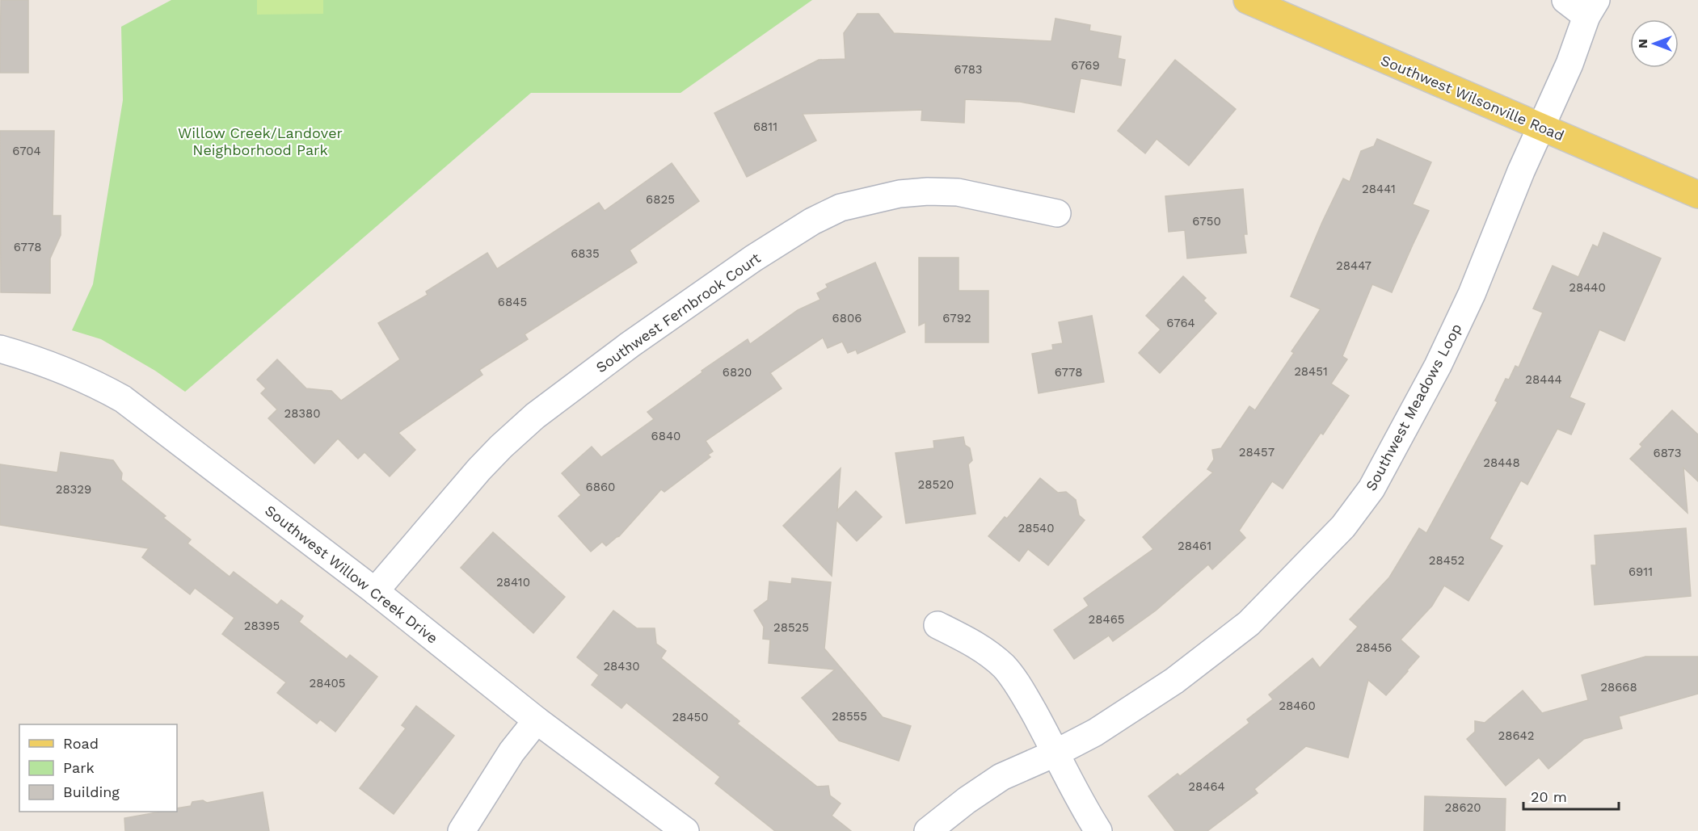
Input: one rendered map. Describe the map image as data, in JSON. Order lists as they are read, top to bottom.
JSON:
{
  "streets": {
    "main road": ["Southwest Wilsonville Road"],
    "street": ["Southwest Fernbrook Court", "Southwest Meadows Loop", "Southwest Willow Creek Drive"]
  },
  "crossings": [
    ["Southwest Wilsonville Road", "Southwest Meadows Loop"],
    ["Southwest Fernbrook Court", "Southwest Willow Creek Drive"]
  ],
  "parks": ["Willow Creek/Landover Neighborhood Park"],
  "house_numbers": [
    "6769",
    "6783",
    "6811",
    "6704",
    "28441",
    "6825",
    "6750",
    "6778",
    "6835",
    "28447",
    "28440",
    "6845",
    "6806",
    "6792",
    "6764",
    "28451",
    "6820",
    "6778",
    "28444",
    "28380",
    "6840",
    "28457",
    "6873",
    "28448",
    "28520",
    "6860",
    "28329",
    "28540",
    "28461",
    "28452",
    "6911",
    "28410",
    "28465",
    "28395",
    "28525",
    "28456",
    "28430",
    "28405",
    "28668",
    "28460",
    "28555",
    "28450",
    "28642",
    "28464",
    "28620"
  ],
  "legend": ["Road", "Park", "Building"],
  "scale_bar": "20 m",
  "north": "left"
}
